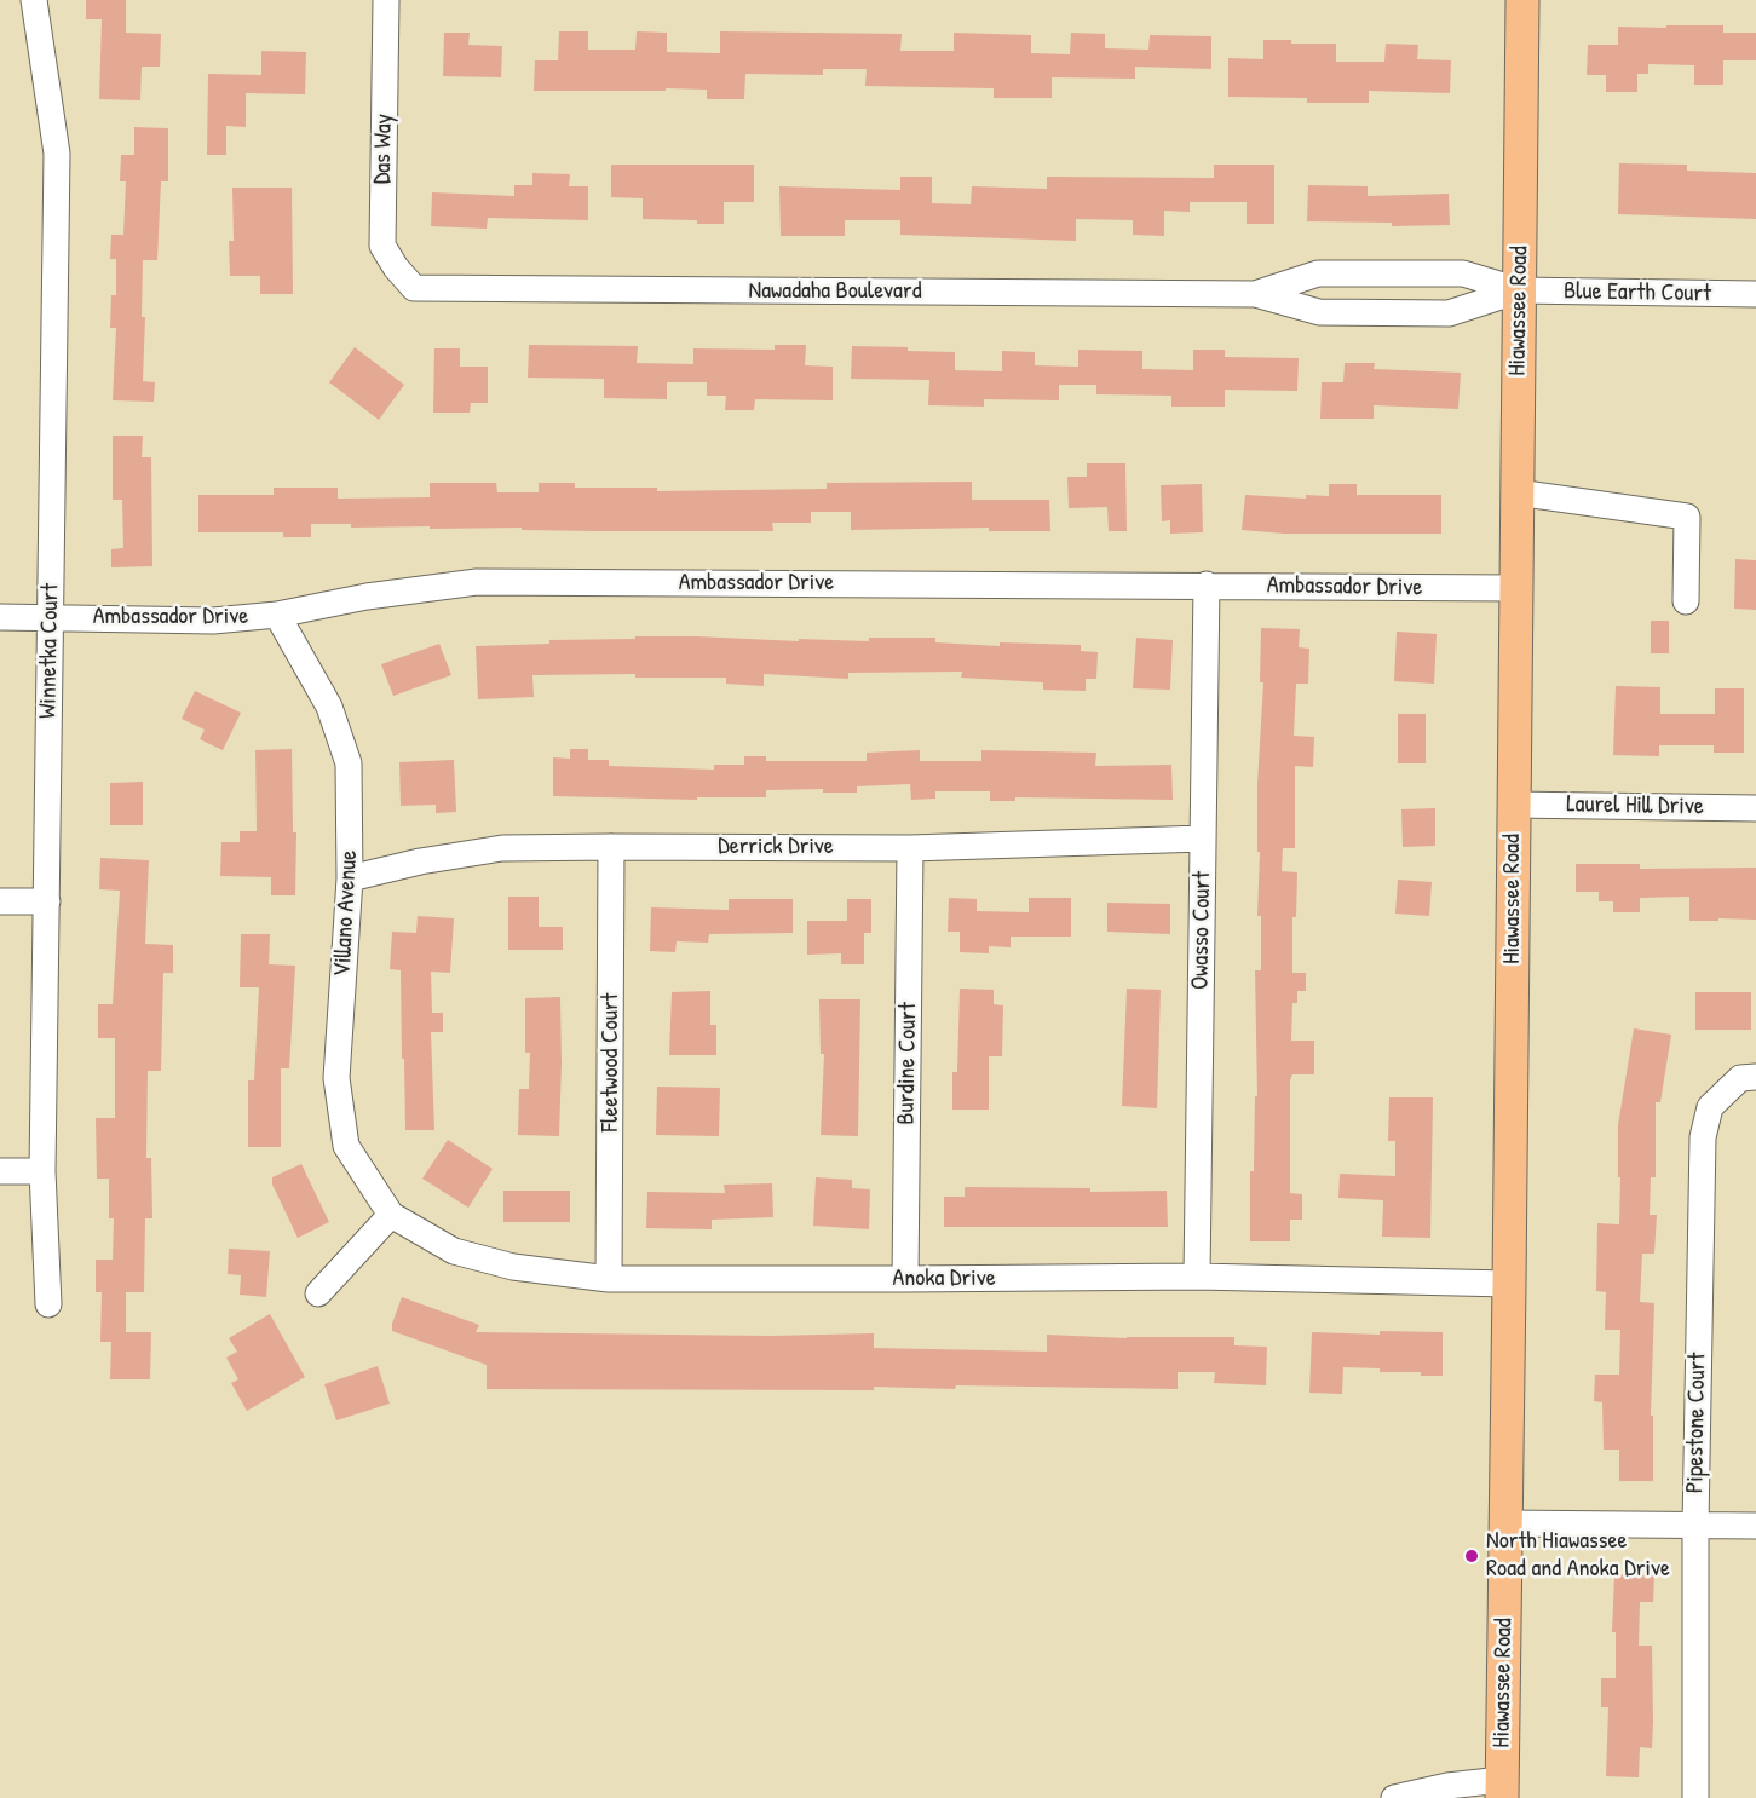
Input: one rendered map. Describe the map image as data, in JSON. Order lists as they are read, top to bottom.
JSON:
{
  "streets": {
    "main road": ["Hiawassee Road"],
    "street": [
      "Das Way",
      "Nawadaha Boulevard",
      "Blue Earth Court",
      "Ambassador Drive",
      "Winnetka Court",
      "Laurel Hill Drive",
      "Derrick Drive",
      "Villano Avenue",
      "Owasso Court",
      "Fleetwood Court",
      "Burdine Court",
      "Anoka Drive",
      "Pipestone Court"
    ]
  },
  "crossings": [
    ["Das Way", "Nawadaha Boulevard"],
    ["Nawadaha Boulevard", "Blue Earth Court"],
    ["Nawadaha Boulevard", "Hiawassee Road"],
    ["Blue Earth Court", "Hiawassee Road"],
    ["Hiawassee Road", "Ambassador Drive"],
    ["Hiawassee Road", "Laurel Hill Drive"],
    ["Hiawassee Road", "Anoka Drive"],
    ["Ambassador Drive", "Winnetka Court"],
    ["Ambassador Drive", "Villano Avenue"],
    ["Ambassador Drive", "Owasso Court"],
    ["Derrick Drive", "Villano Avenue"],
    ["Derrick Drive", "Owasso Court"],
    ["Derrick Drive", "Fleetwood Court"],
    ["Derrick Drive", "Burdine Court"],
    ["Villano Avenue", "Anoka Drive"],
    ["Owasso Court", "Anoka Drive"],
    ["Fleetwood Court", "Anoka Drive"],
    ["Burdine Court", "Anoka Drive"]
  ],
  "places": ["North Hiawassee Road and Anoka Drive"]
}
